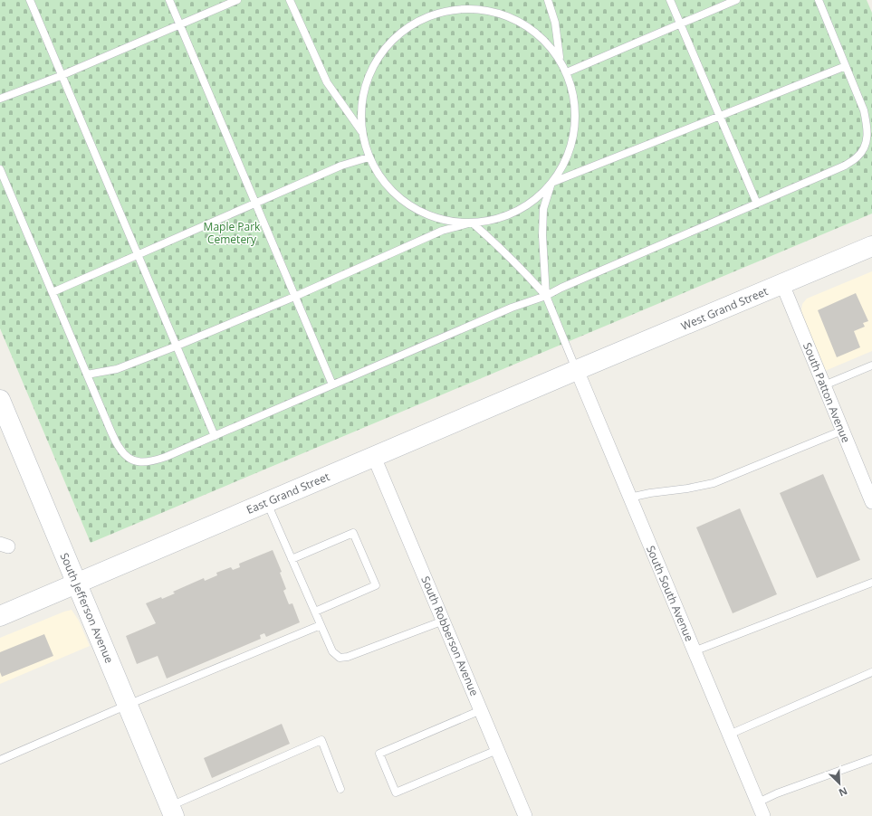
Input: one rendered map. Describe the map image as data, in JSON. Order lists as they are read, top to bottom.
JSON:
{
  "streets": {
    "main road": ["West Grand Street", "East Grand Street", "South Jefferson Avenue"],
    "street": ["South Patton Avenue", "South South Avenue", "South Robberson Avenue"]
  },
  "crossings": [
    ["West Grand Street", "South Patton Avenue"],
    ["West Grand Street", "East Grand Street"],
    ["West Grand Street", "South South Avenue"],
    ["East Grand Street", "South South Avenue"],
    ["East Grand Street", "South Jefferson Avenue"],
    ["East Grand Street", "South Robberson Avenue"]
  ],
  "parks": ["Maple Park Cemetery"],
  "north": "bottom right"
}
